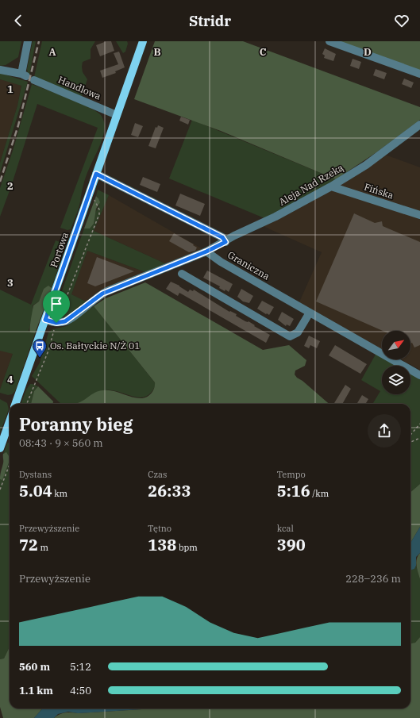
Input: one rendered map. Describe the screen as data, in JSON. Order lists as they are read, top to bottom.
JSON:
{
  "streets": {
    "main road": ["Portowa"],
    "street": [
      "Handlowa",
      "Aleja Nad Rzeką",
      "Fińska",
      "Graniczna"
    ]
  },
  "crossings": [
    ["Handlowa", "Portowa"],
    ["Aleja Nad Rzeką", "Fińska"],
    ["Aleja Nad Rzeką", "Graniczna"]
  ],
  "places": {
    "bus stop": ["Os. Bałtyckie N/Ż 01"]
  },
  "north": "top right",
  "page": {
    "header": "Stridr",
    "heading": ["Poranny bieg", "08:43 · 9 × 560 m"],
    "stats": [
      ["Dystans", "5.04 km"],
      ["Czas", "26:33"],
      ["Tempo", "5:16 /km"],
      ["Przewyższenie", "72 m"],
      ["Tętno", "138 bpm"],
      ["kcal", "390"]
    ],
    "chart": ["Przewyższenie", "228–236 m"],
    "list": [
      {
        "name": "560 m",
        "note": "5:12"
      },
      {
        "name": "1.1 km",
        "note": "4:50"
      }
    ]
  },
  "grid": {
    "columns": [
      "A",
      "B",
      "C",
      "D"
    ],
    "rows": [
      "1",
      "2",
      "3",
      "4"
    ]
  }
}
